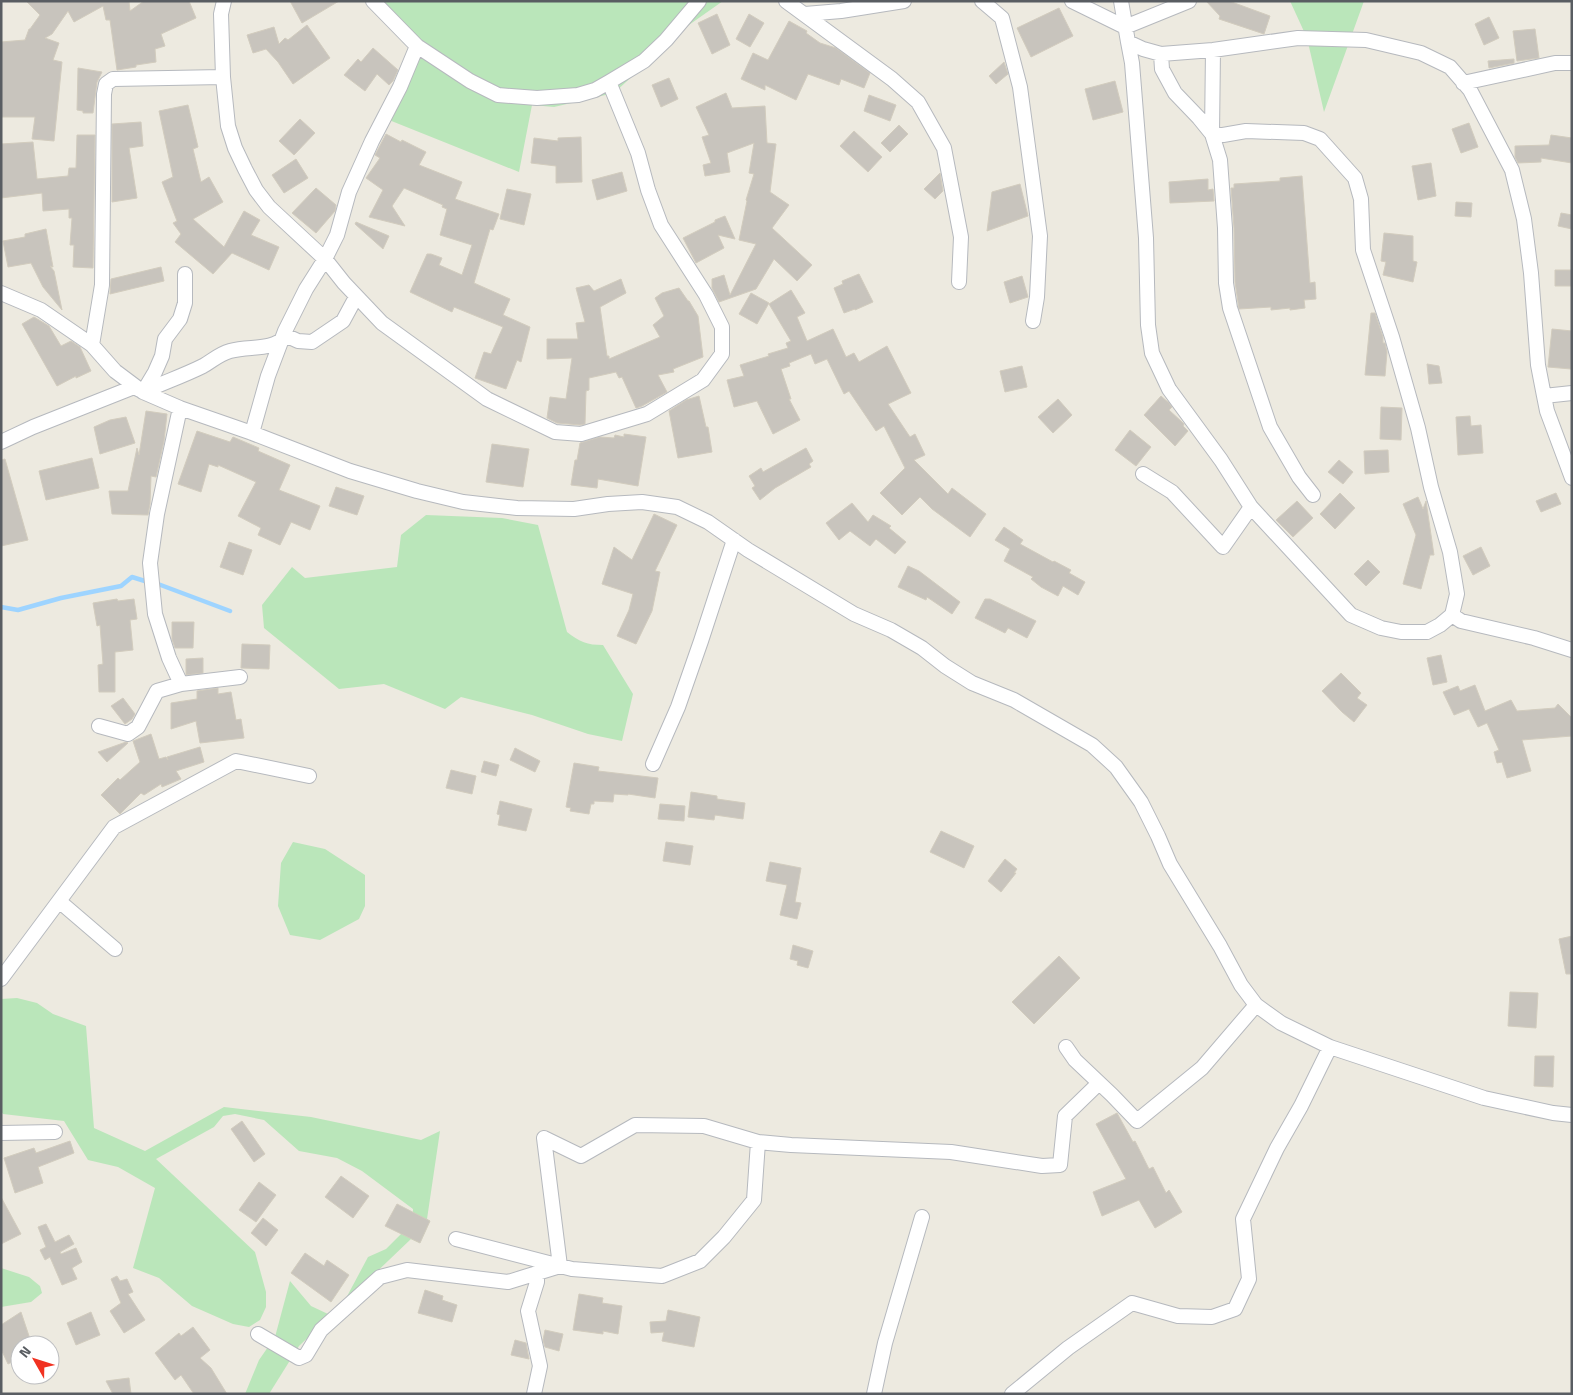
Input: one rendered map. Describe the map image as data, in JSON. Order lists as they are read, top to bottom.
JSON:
{
  "north": "top left"
}
